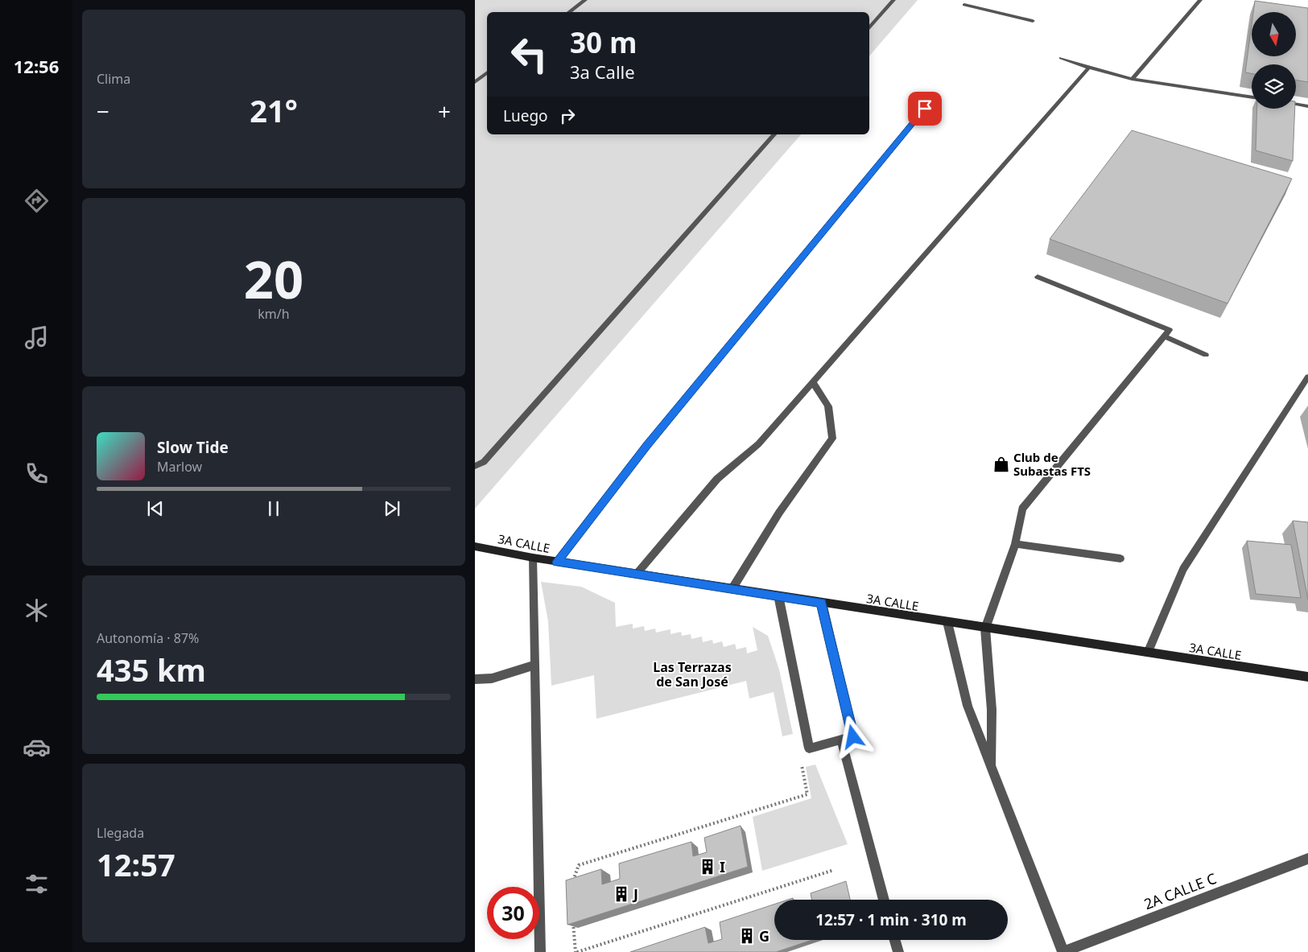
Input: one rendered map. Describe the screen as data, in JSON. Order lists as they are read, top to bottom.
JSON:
{
  "streets": {
    "main road": ["3A CALLE"],
    "street": ["2A CALLE C"]
  },
  "districts": ["Las Terrazas de San José"],
  "places": {
    "shop": ["Club de Subastas FTS"],
    "building": ["I", "J", "G"]
  },
  "north": "bottom",
  "page": {
    "tabs": "12:56",
    "tile": [
      "Clima",
      ["20", "km/h"],
      ["Autonomía · 87%", "435 km"],
      ["Llegada", "12:57"]
    ],
    "turn": ["30 m", "3a Calle"],
    "heat": ["−", "21°", "+"],
    "then": "Luego",
    "song": ["Slow Tide", "Marlow"],
    "limit": "30",
    "trip": "12:57 · 1 min · 310 m"
  }
}
